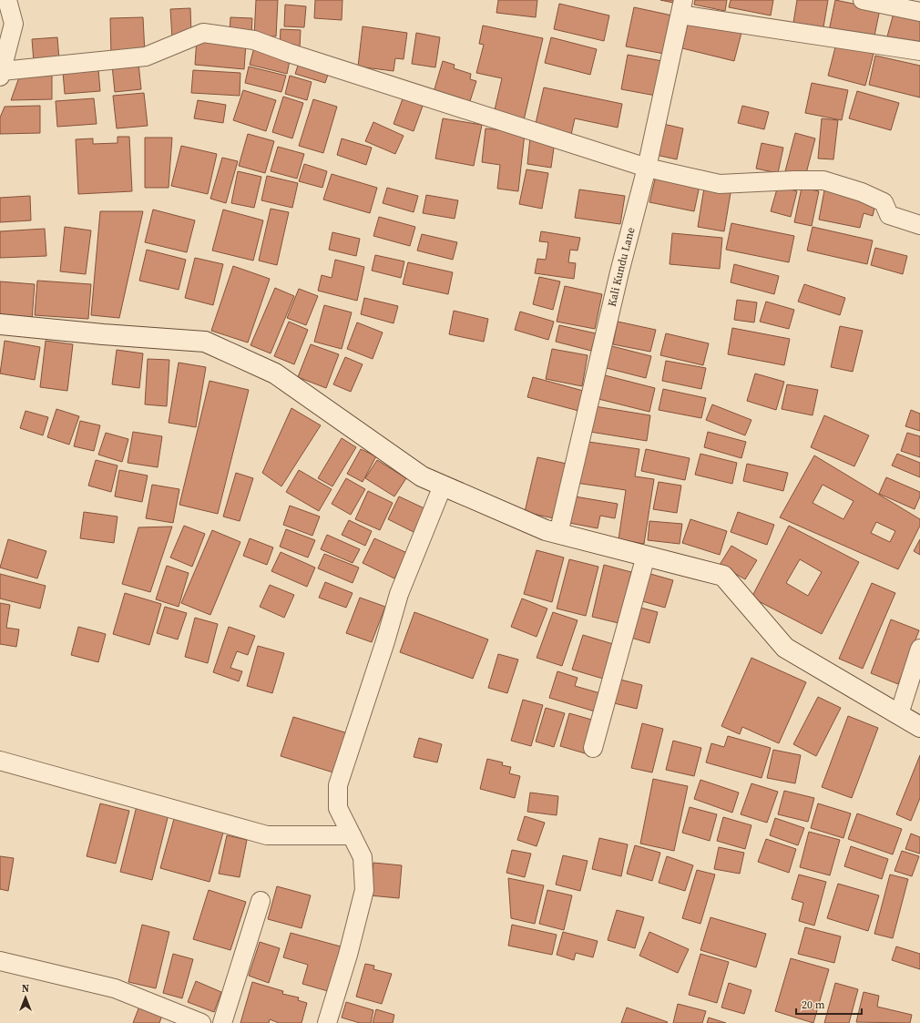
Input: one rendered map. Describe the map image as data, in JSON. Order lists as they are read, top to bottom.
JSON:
{
  "streets": {
    "street": ["Kali Kundu Lane"]
  },
  "scale_bar": "20 m",
  "north": "top"
}
